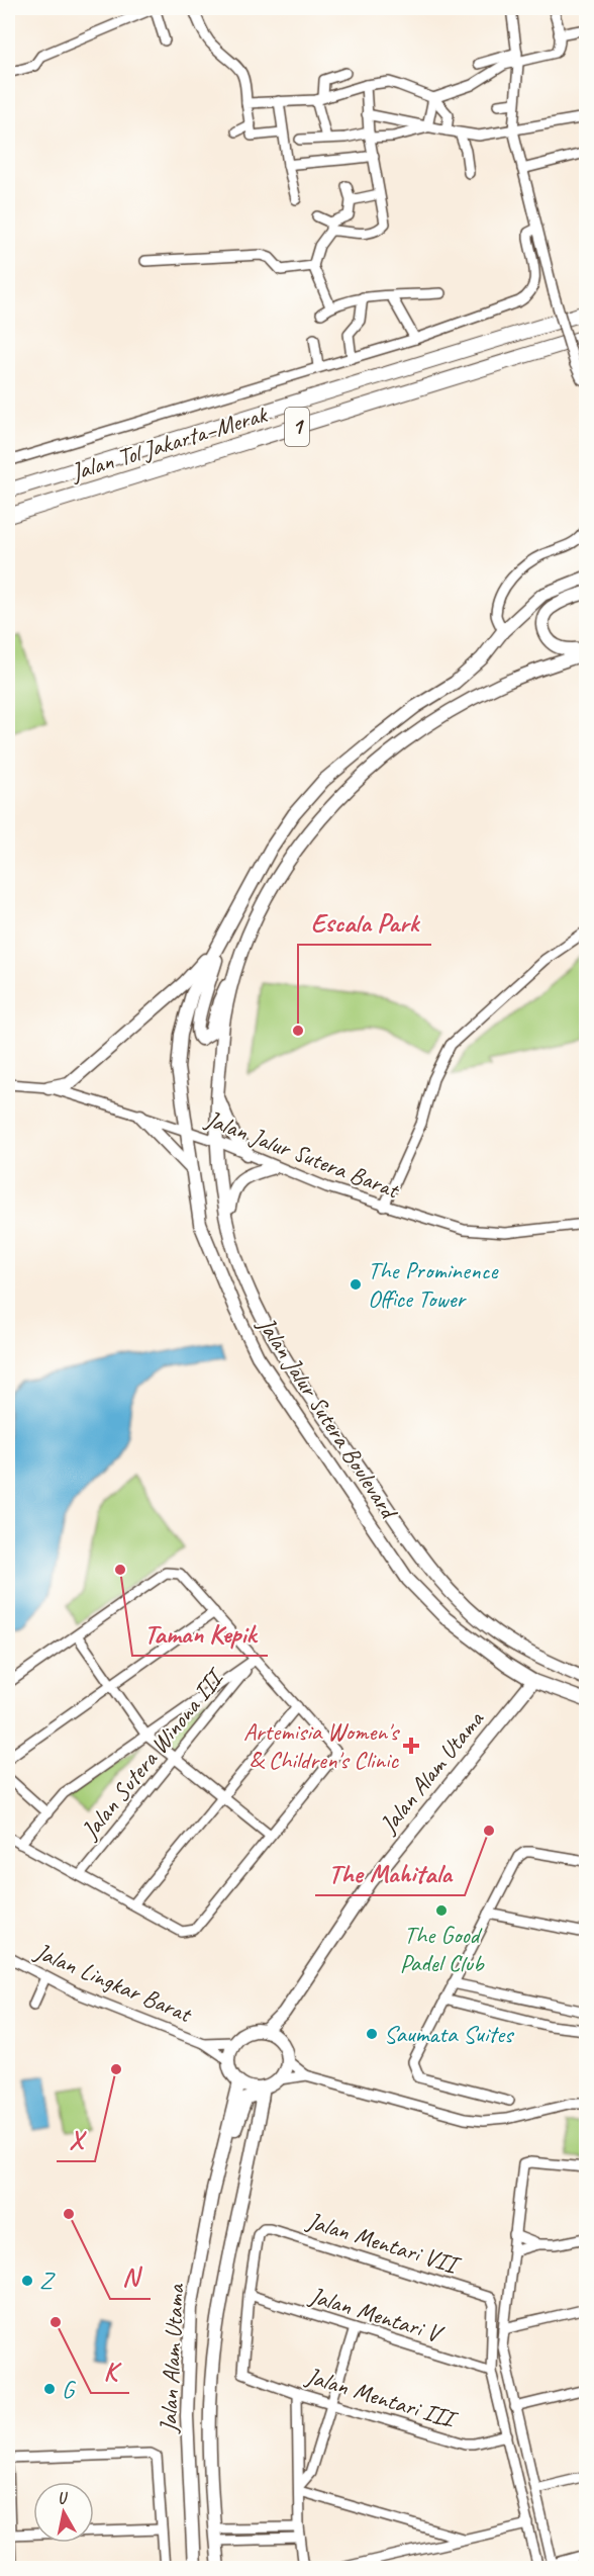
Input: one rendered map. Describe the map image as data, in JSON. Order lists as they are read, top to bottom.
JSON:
{
  "streets": {
    "highway": ["1", "Jalan Tol Jakarta–Merak"],
    "main road": ["Jalan Jalur Sutera Boulevard", "Jalan Alam Utama"],
    "street": [
      "Jalan Jalur Sutera Barat",
      "Jalan Sutera Winona III",
      "Jalan Lingkar Barat",
      "Jalan Mentari VII",
      "Jalan Mentari V",
      "Jalan Mentari III"
    ]
  },
  "crossings": [
    ["Jalan Jalur Sutera Barat", "Jalan Jalur Sutera Boulevard"],
    ["Jalan Jalur Sutera Boulevard", "Jalan Alam Utama"],
    ["Jalan Alam Utama", "Jalan Lingkar Barat"],
    ["Jalan Mentari VII", "Jalan Mentari V"],
    ["Jalan Mentari VII", "Jalan Mentari III"],
    ["Jalan Mentari V", "Jalan Mentari III"]
  ],
  "places": {
    "other": [
      "Escala Park",
      "The Prominence Office Tower",
      "Taman Kepik",
      "The Mahitala",
      "The Good Padel Club",
      "Saumata Suites",
      "X",
      "N",
      "Z",
      "K",
      "G"
    ],
    "health": ["Artemisia Women's & Children's Clinic"]
  },
  "north": "top"
}
